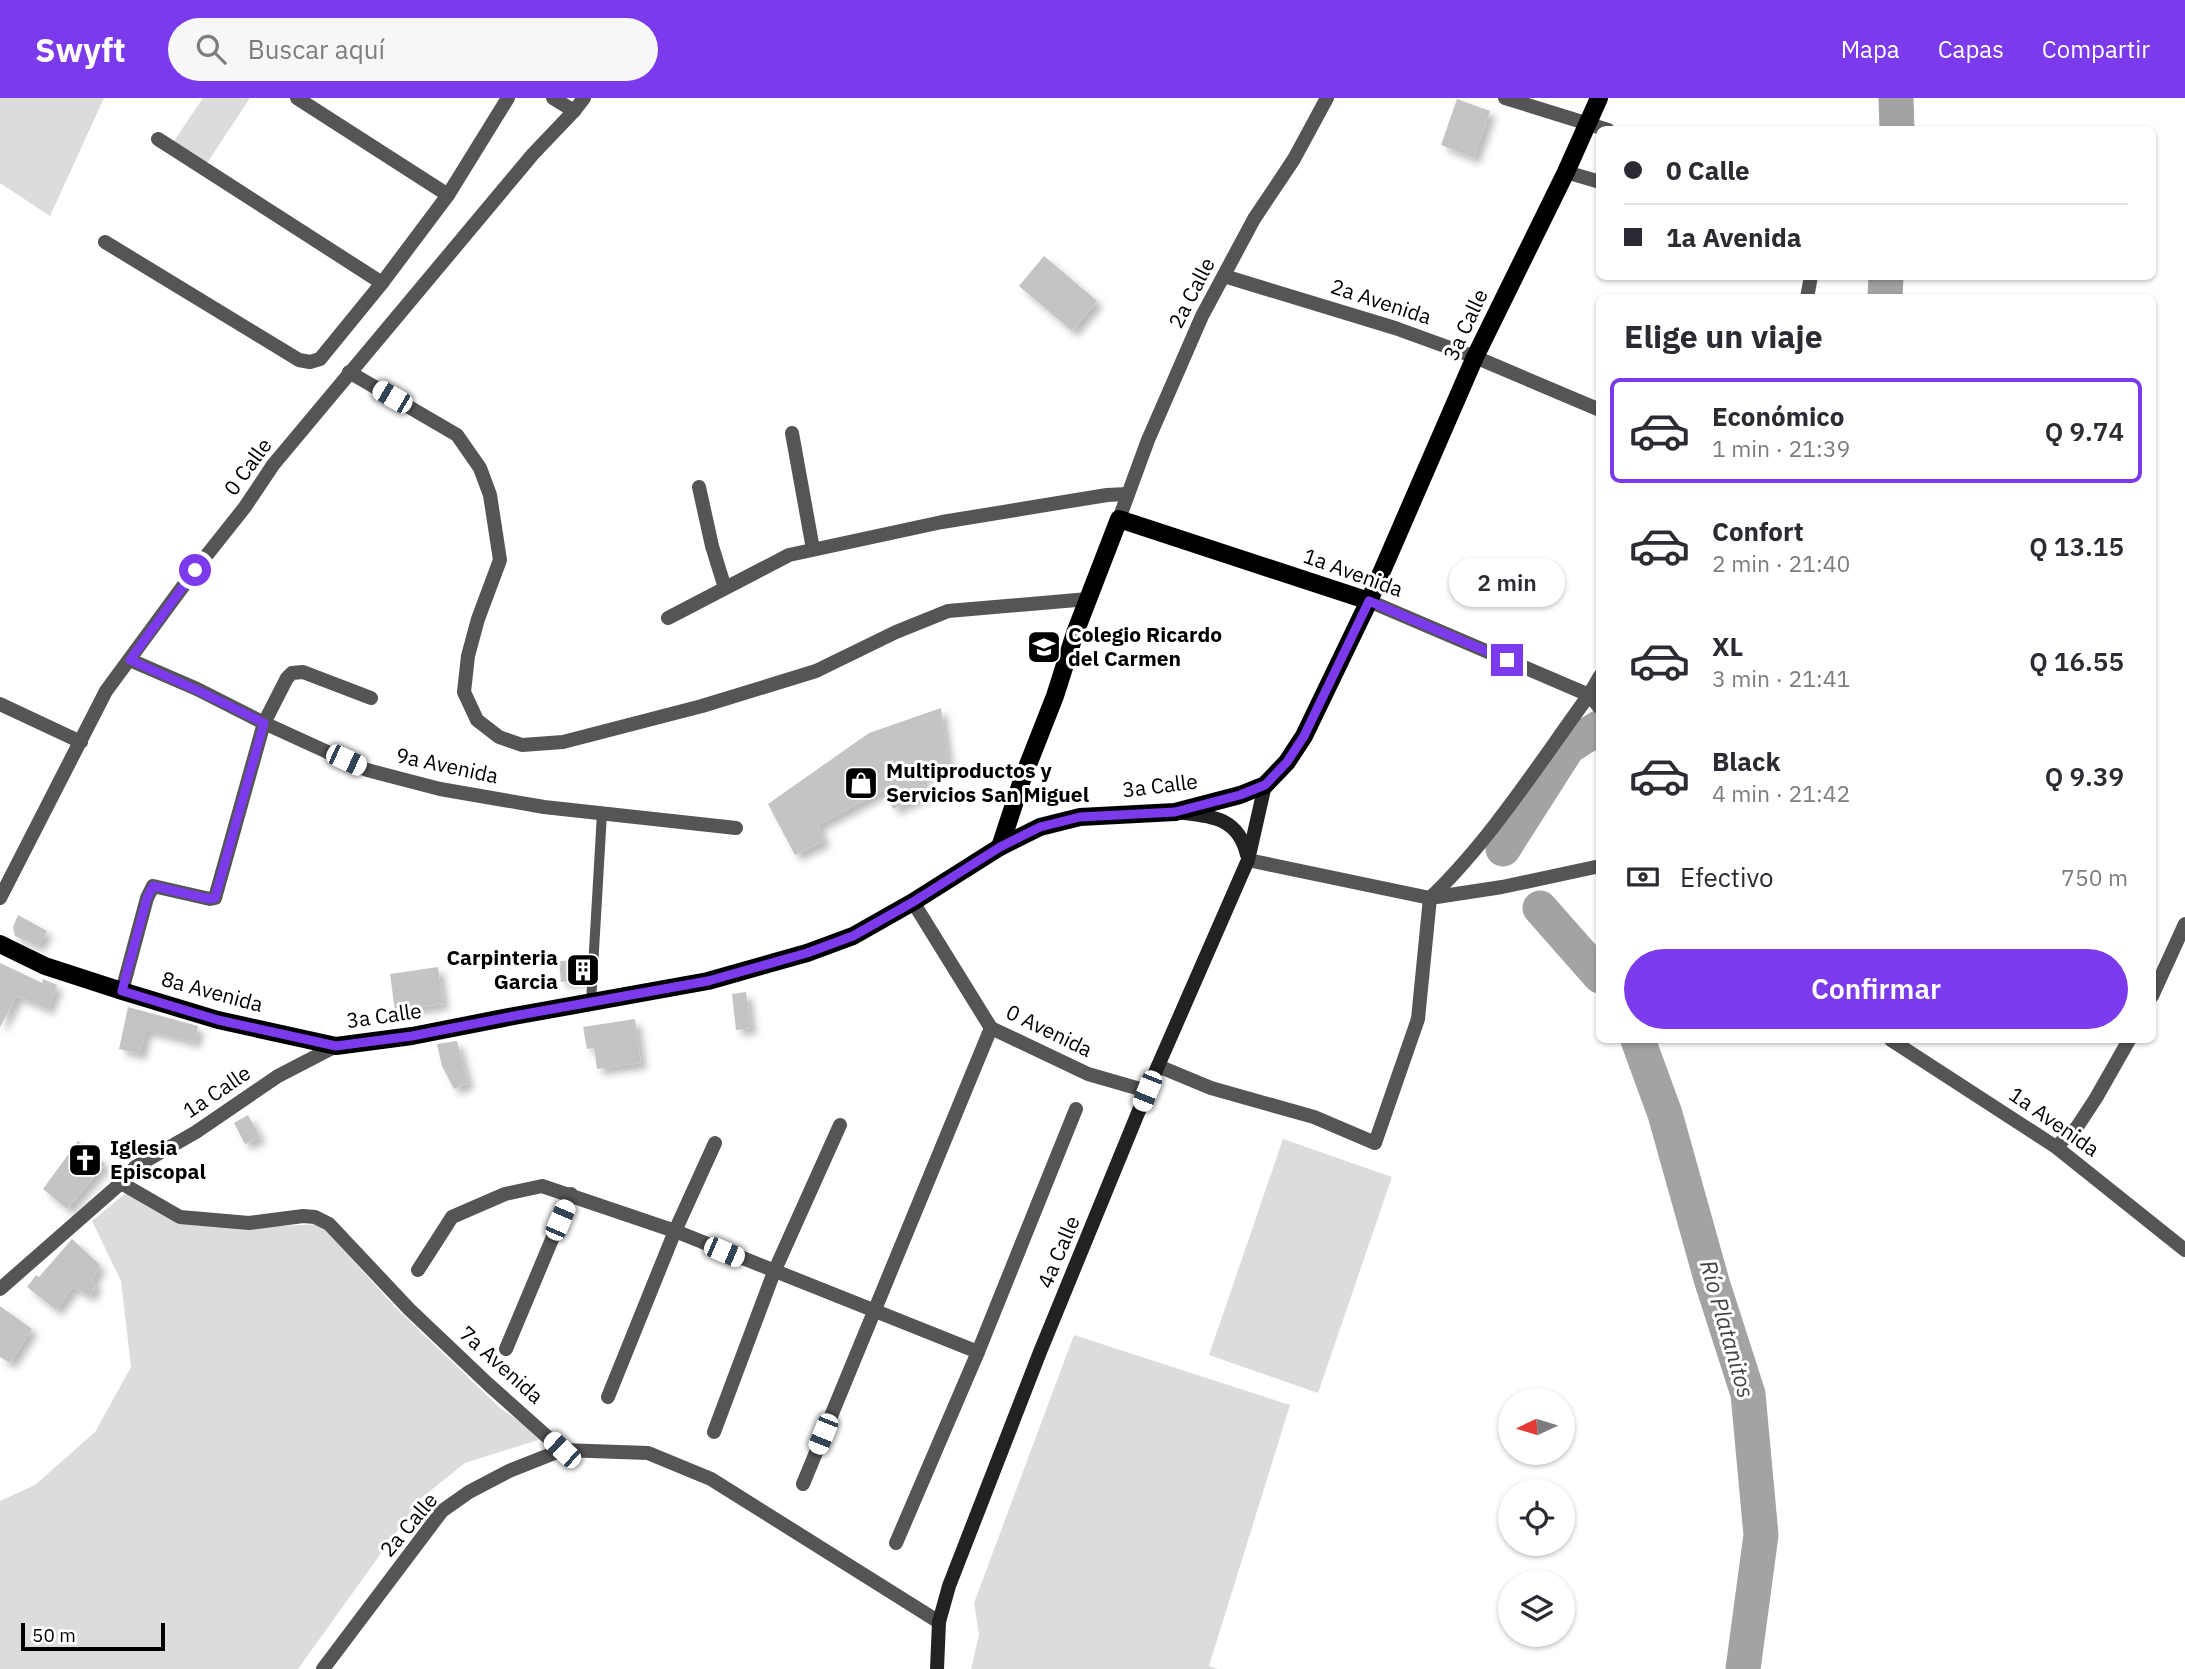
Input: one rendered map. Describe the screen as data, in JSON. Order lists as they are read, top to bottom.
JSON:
{
  "streets": {
    "main road": [
      "3a Calle",
      "1a Avenida",
      "8a Avenida",
      "4a Calle"
    ],
    "street": [
      "2a Calle",
      "2a Avenida",
      "0 Calle",
      "9a Avenida",
      "0 Avenida",
      "1a Calle",
      "7a Avenida"
    ]
  },
  "crossings": [
    ["2a Calle", "2a Avenida"],
    ["2a Calle", "1a Avenida"],
    ["2a Calle", "7a Avenida"],
    ["2a Avenida", "3a Calle"],
    ["3a Calle", "1a Avenida"],
    ["3a Calle", "8a Avenida"],
    ["3a Calle", "0 Avenida"],
    ["3a Calle", "1a Calle"],
    ["3a Calle", "4a Calle"],
    ["0 Calle", "9a Avenida"],
    ["8a Avenida", "1a Calle"],
    ["0 Avenida", "4a Calle"],
    ["1a Calle", "7a Avenida"]
  ],
  "water": ["Río Platanitos"],
  "places": {
    "school or university": ["Colegio Ricardo del Carmen"],
    "shop": ["Multiproductos y Servicios San Miguel"],
    "building": ["Carpinteria Garcia"],
    "church": ["Iglesia Episcopal"]
  },
  "scale_bar": "50 m",
  "north": "left",
  "page": {
    "header": "Swyft",
    "search": "Buscar aquí",
    "nav": ["Mapa", "Capas", "Compartir"],
    "banner": ["0 Calle", "1a Avenida"],
    "heading": "Elige un viaje",
    "list": [
      {
        "name": "Económico",
        "note": "1 min · 21:39",
        "value": "Q 9.74"
      },
      {
        "name": "Confort",
        "note": "2 min · 21:40",
        "value": "Q 13.15"
      },
      {
        "name": "XL",
        "note": "3 min · 21:41",
        "value": "Q 16.55"
      },
      {
        "name": "Black",
        "note": "4 min · 21:42",
        "value": "Q 9.39"
      }
    ],
    "bubble": "2 min",
    "pay": ["Efectivo", "750 m"],
    "buttons": "Confirmar",
    "scale": "50 m"
  }
}
